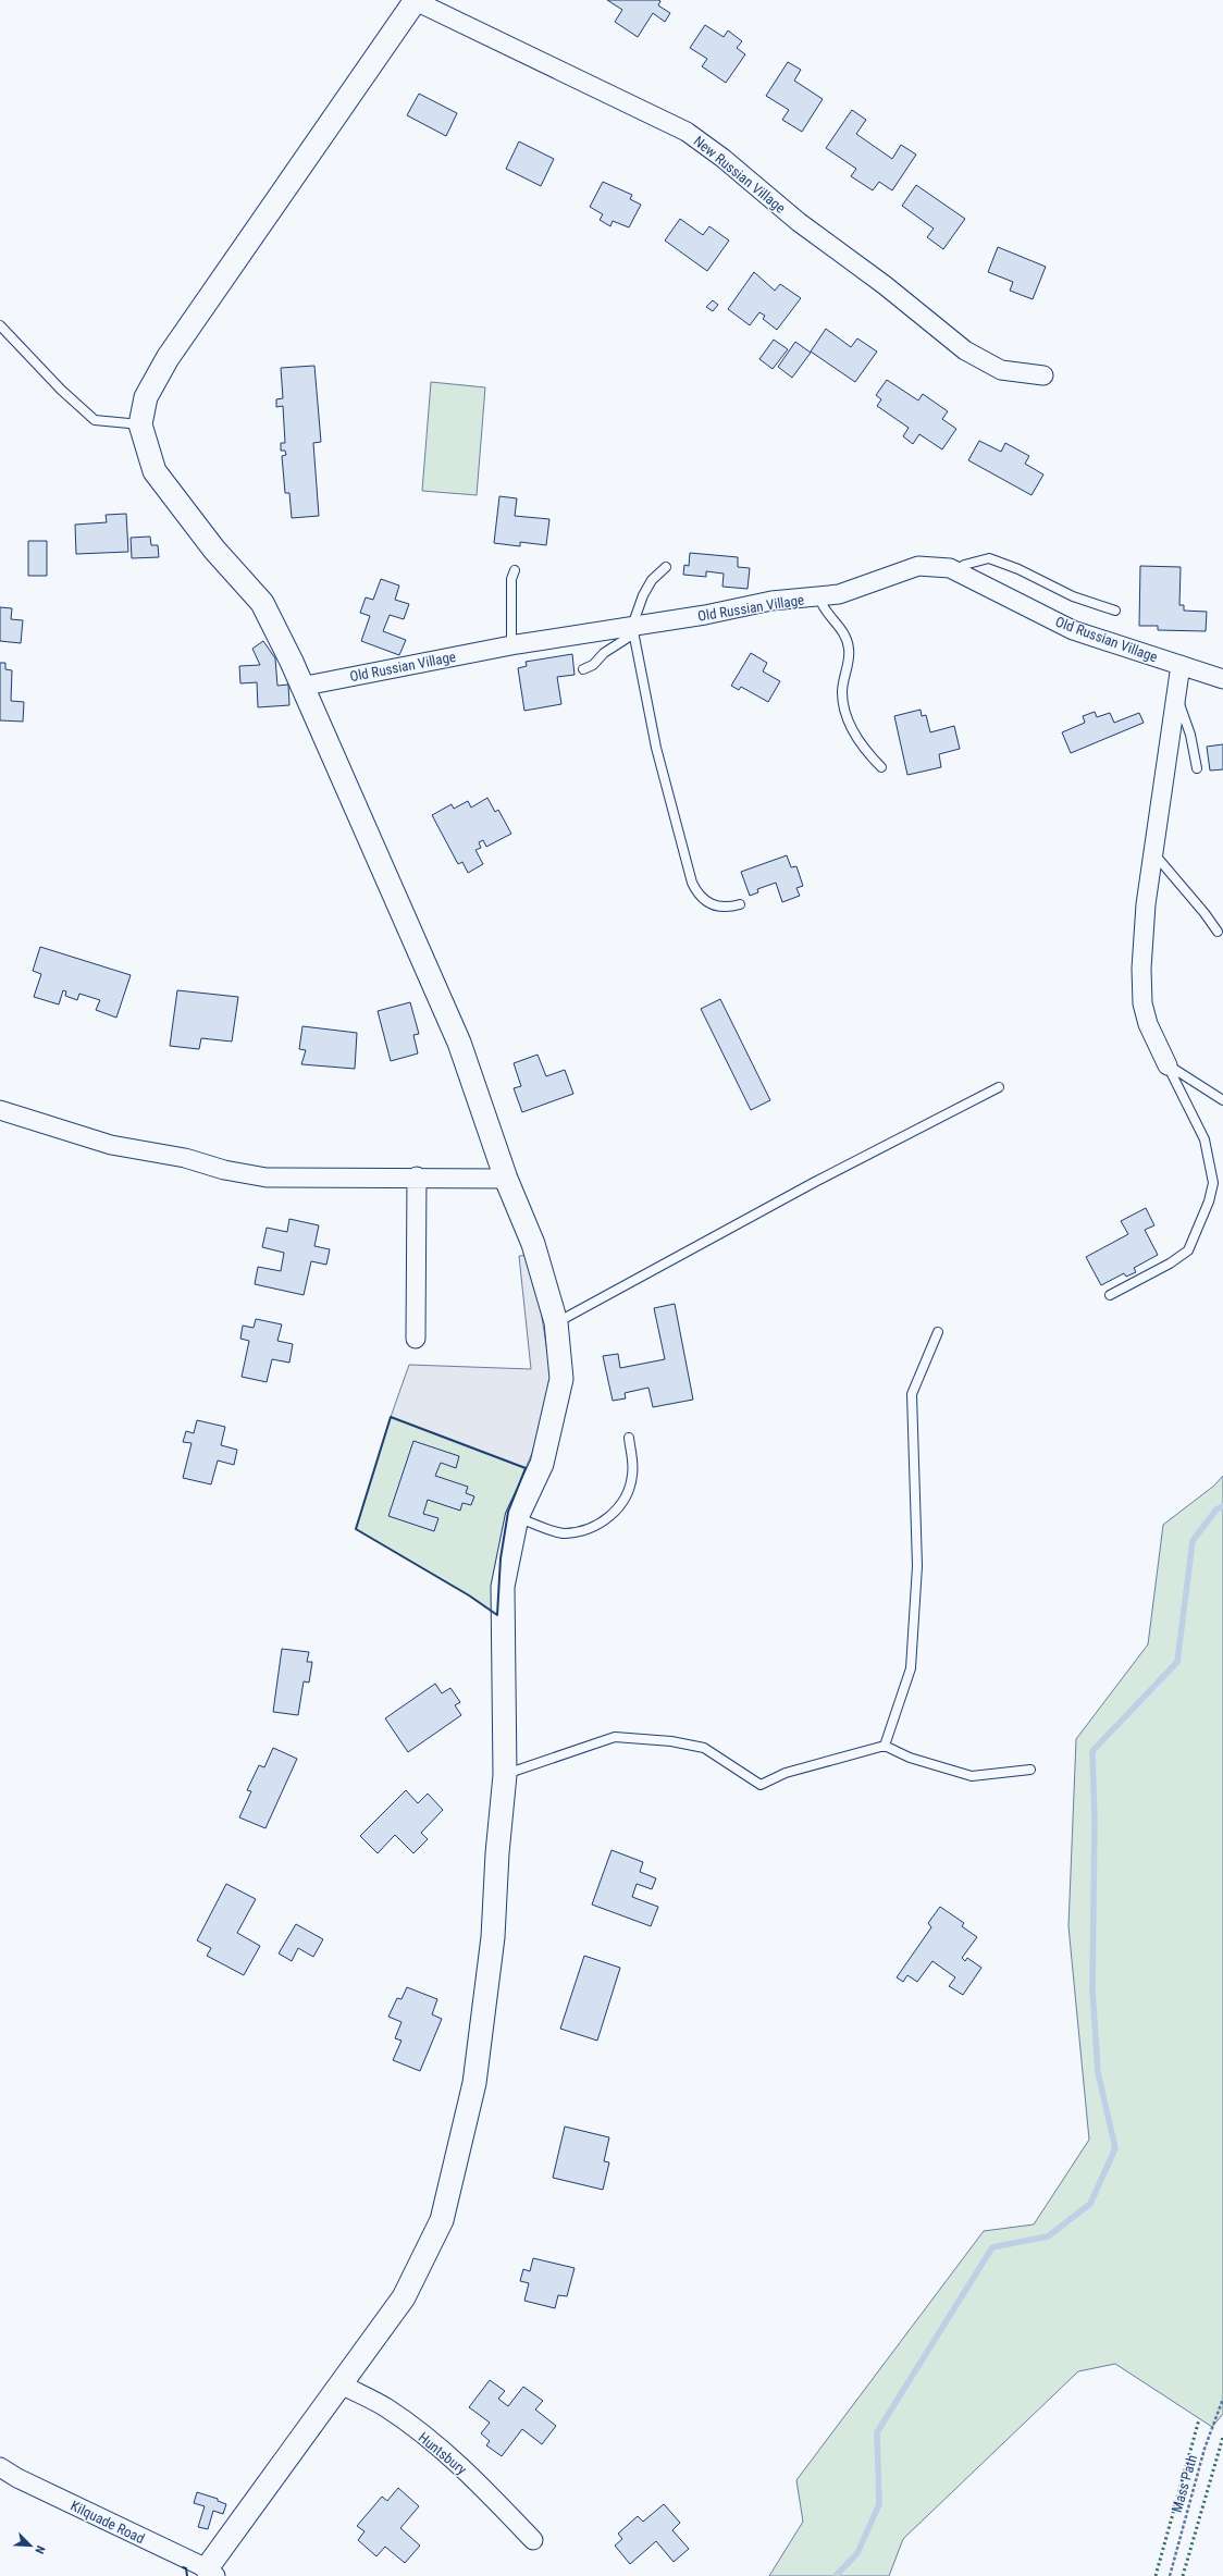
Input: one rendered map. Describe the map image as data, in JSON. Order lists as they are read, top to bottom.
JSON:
{
  "streets": {
    "street": [
      "New Russian Village",
      "Old Russian Village",
      "Huntsbury",
      "Kilquade Road"
    ],
    "path": ["Mass Path"]
  },
  "north": "bottom right"
}
